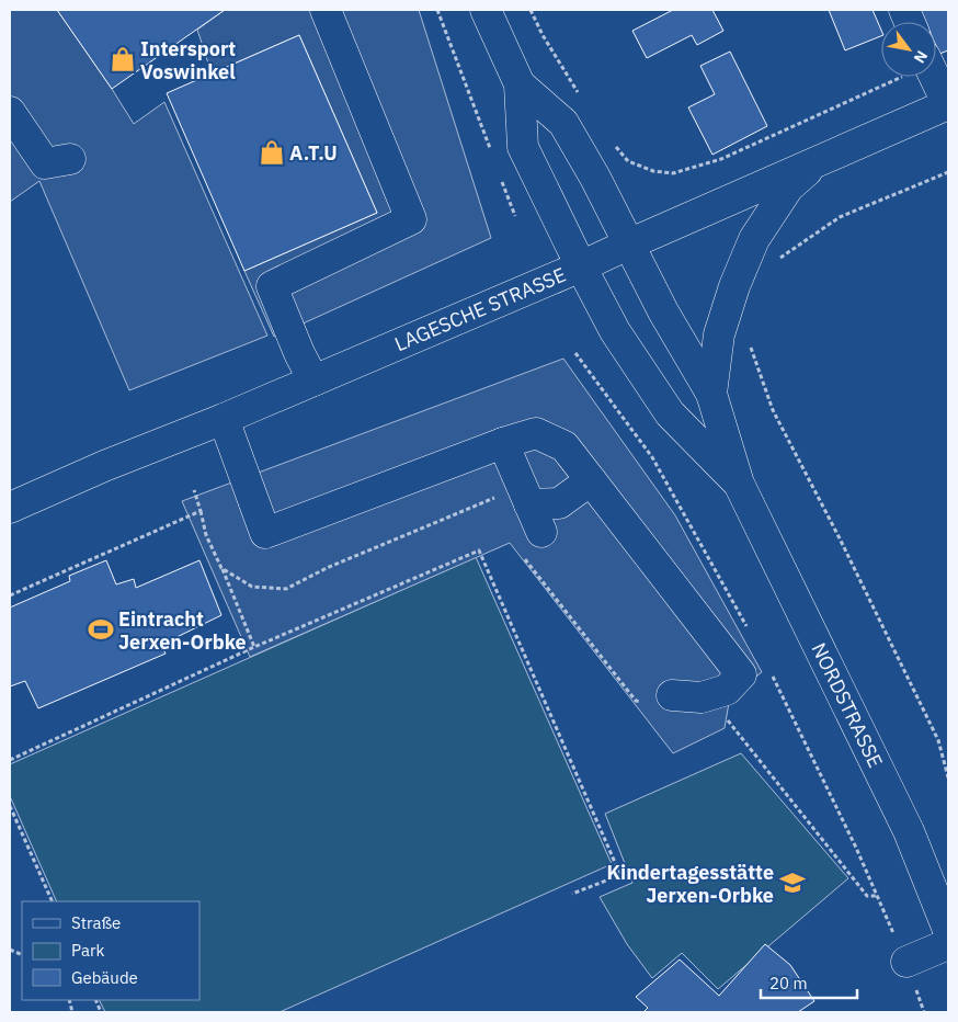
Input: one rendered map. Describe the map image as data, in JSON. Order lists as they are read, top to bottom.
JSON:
{
  "streets": {
    "main road": ["LAGESCHE STRASSE", "NORDSTRASSE"]
  },
  "crossings": [
    ["LAGESCHE STRASSE", "NORDSTRASSE"]
  ],
  "places": {
    "shop": ["Intersport Voswinkel", "A.T.U"],
    "sports": ["Eintracht Jerxen-Orbke"],
    "school or university": ["Kindertagesstätte Jerxen-Orbke"]
  },
  "legend": ["Straße", "Park", "Gebäude"],
  "scale_bar": "20 m",
  "north": "bottom right"
}
